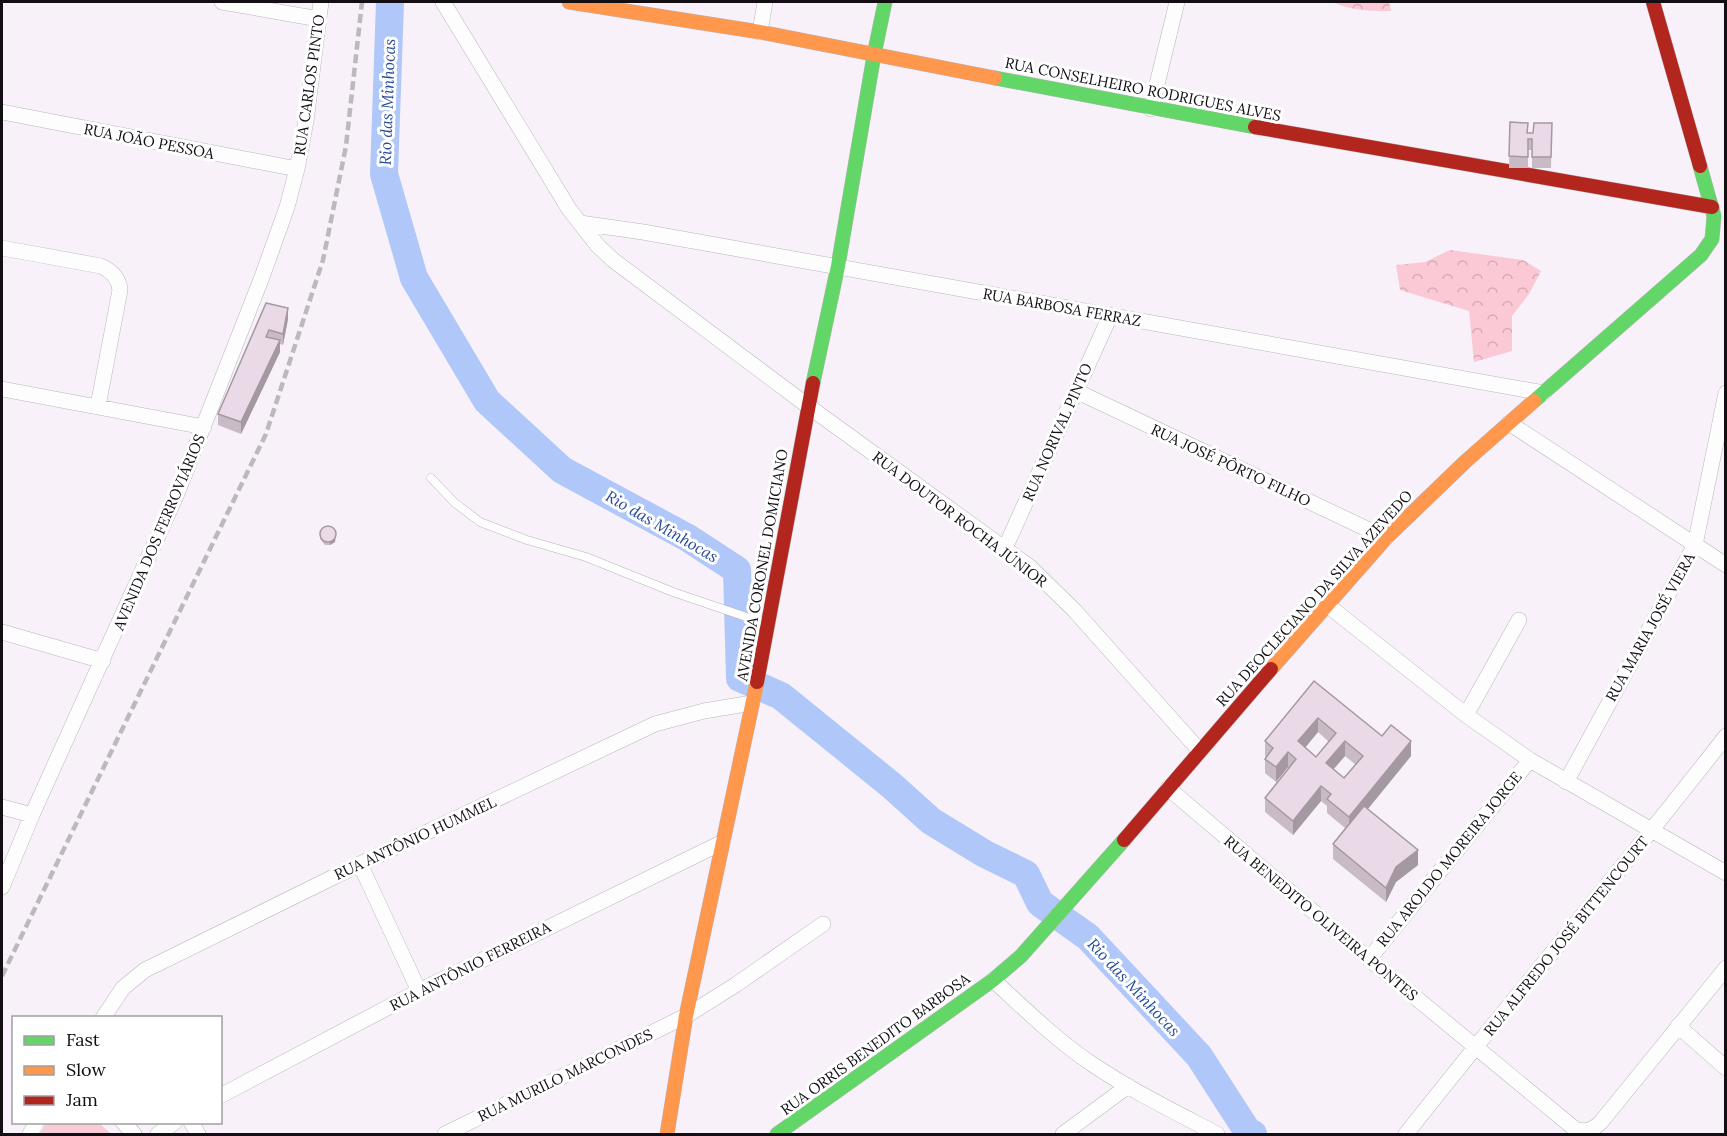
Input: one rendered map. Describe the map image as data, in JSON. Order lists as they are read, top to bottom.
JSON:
{
  "streets": {
    "street": [
      "RUA CARLOS PINTO",
      "RUA CONSELHEIRO RODRIGUES ALVES",
      "RUA JOÃO PESSOA",
      "RUA BARBOSA FERRAZ",
      "RUA NORIVAL PINTO",
      "RUA JOSÉ PÔRTO FILHO",
      "RUA DOUTOR ROCHA JÚNIOR",
      "AVENIDA DOS FERROVIÁRIOS",
      "AVENIDA CORONEL DOMICIANO",
      "RUA DEOCLECIANO DA SILVA AZEVEDO",
      "RUA MARIA JOSÉ VIERA",
      "RUA ANTÔNIO HUMMEL",
      "RUA AROLDO MOREIRA JORGE",
      "RUA BENEDITO OLIVEIRA PONTES",
      "RUA ALFREDO JOSÉ BITTENCOURT",
      "RUA ANTÔNIO FERREIRA",
      "RUA ORRIS BENEDITO BARBOSA",
      "RUA MURILO MARCONDES"
    ]
  },
  "crossings": [
    ["RUA CARLOS PINTO", "RUA JOÃO PESSOA"],
    ["RUA CARLOS PINTO", "AVENIDA DOS FERROVIÁRIOS"],
    ["RUA CONSELHEIRO RODRIGUES ALVES", "AVENIDA CORONEL DOMICIANO"],
    ["RUA JOÃO PESSOA", "AVENIDA DOS FERROVIÁRIOS"],
    ["RUA BARBOSA FERRAZ", "RUA NORIVAL PINTO"],
    ["RUA BARBOSA FERRAZ", "RUA DOUTOR ROCHA JÚNIOR"],
    ["RUA BARBOSA FERRAZ", "AVENIDA CORONEL DOMICIANO"],
    ["RUA BARBOSA FERRAZ", "RUA DEOCLECIANO DA SILVA AZEVEDO"],
    ["RUA NORIVAL PINTO", "RUA JOSÉ PÔRTO FILHO"],
    ["RUA NORIVAL PINTO", "RUA DOUTOR ROCHA JÚNIOR"],
    ["RUA JOSÉ PÔRTO FILHO", "RUA DEOCLECIANO DA SILVA AZEVEDO"],
    ["RUA DOUTOR ROCHA JÚNIOR", "AVENIDA CORONEL DOMICIANO"],
    ["RUA DOUTOR ROCHA JÚNIOR", "RUA DEOCLECIANO DA SILVA AZEVEDO"],
    ["AVENIDA CORONEL DOMICIANO", "RUA ANTÔNIO HUMMEL"],
    ["AVENIDA CORONEL DOMICIANO", "RUA ANTÔNIO FERREIRA"],
    ["AVENIDA CORONEL DOMICIANO", "RUA MURILO MARCONDES"],
    ["RUA DEOCLECIANO DA SILVA AZEVEDO", "RUA BENEDITO OLIVEIRA PONTES"],
    ["RUA DEOCLECIANO DA SILVA AZEVEDO", "RUA ORRIS BENEDITO BARBOSA"],
    ["RUA AROLDO MOREIRA JORGE", "RUA BENEDITO OLIVEIRA PONTES"],
    ["RUA BENEDITO OLIVEIRA PONTES", "RUA ALFREDO JOSÉ BITTENCOURT"]
  ],
  "water": ["Rio das Minhocas"],
  "legend": ["Fast", "Slow", "Jam"]
}
